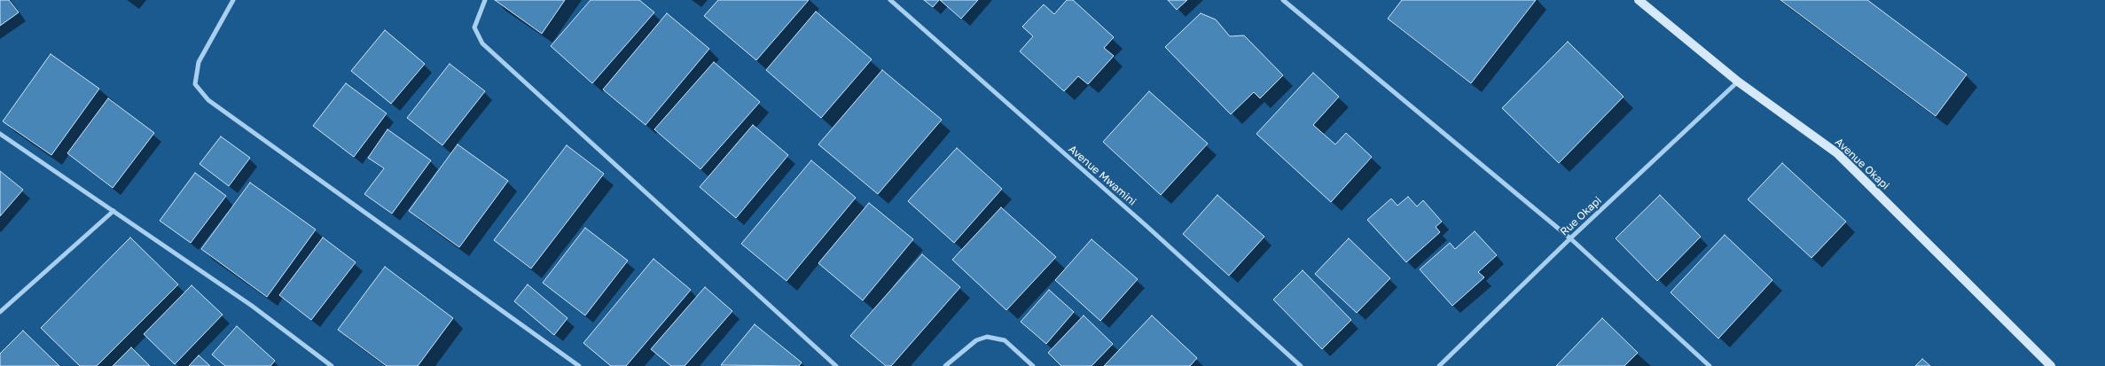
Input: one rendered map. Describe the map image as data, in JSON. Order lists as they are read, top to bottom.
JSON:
{
  "streets": {
    "street": ["Avenue Okapi", "Avenue Mwamini", "Rue Okapi"]
  },
  "crossings": [
    ["Avenue Okapi", "Rue Okapi"]
  ]
}
